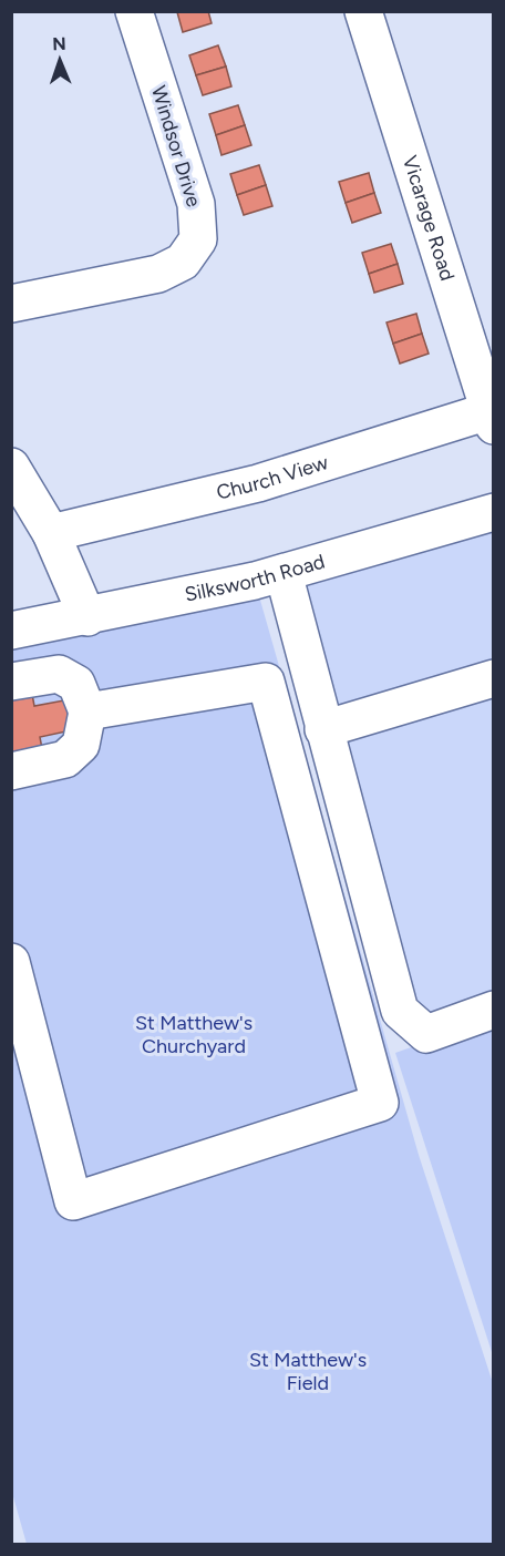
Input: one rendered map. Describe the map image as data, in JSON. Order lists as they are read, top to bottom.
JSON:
{
  "streets": {
    "street": [
      "Windsor Drive",
      "Vicarage Road",
      "Church View",
      "Silksworth Road"
    ]
  },
  "crossings": [
    ["Vicarage Road", "Church View"]
  ],
  "parks": ["St Matthew's Churchyard", "St Matthew's Field"],
  "north": "top"
}
